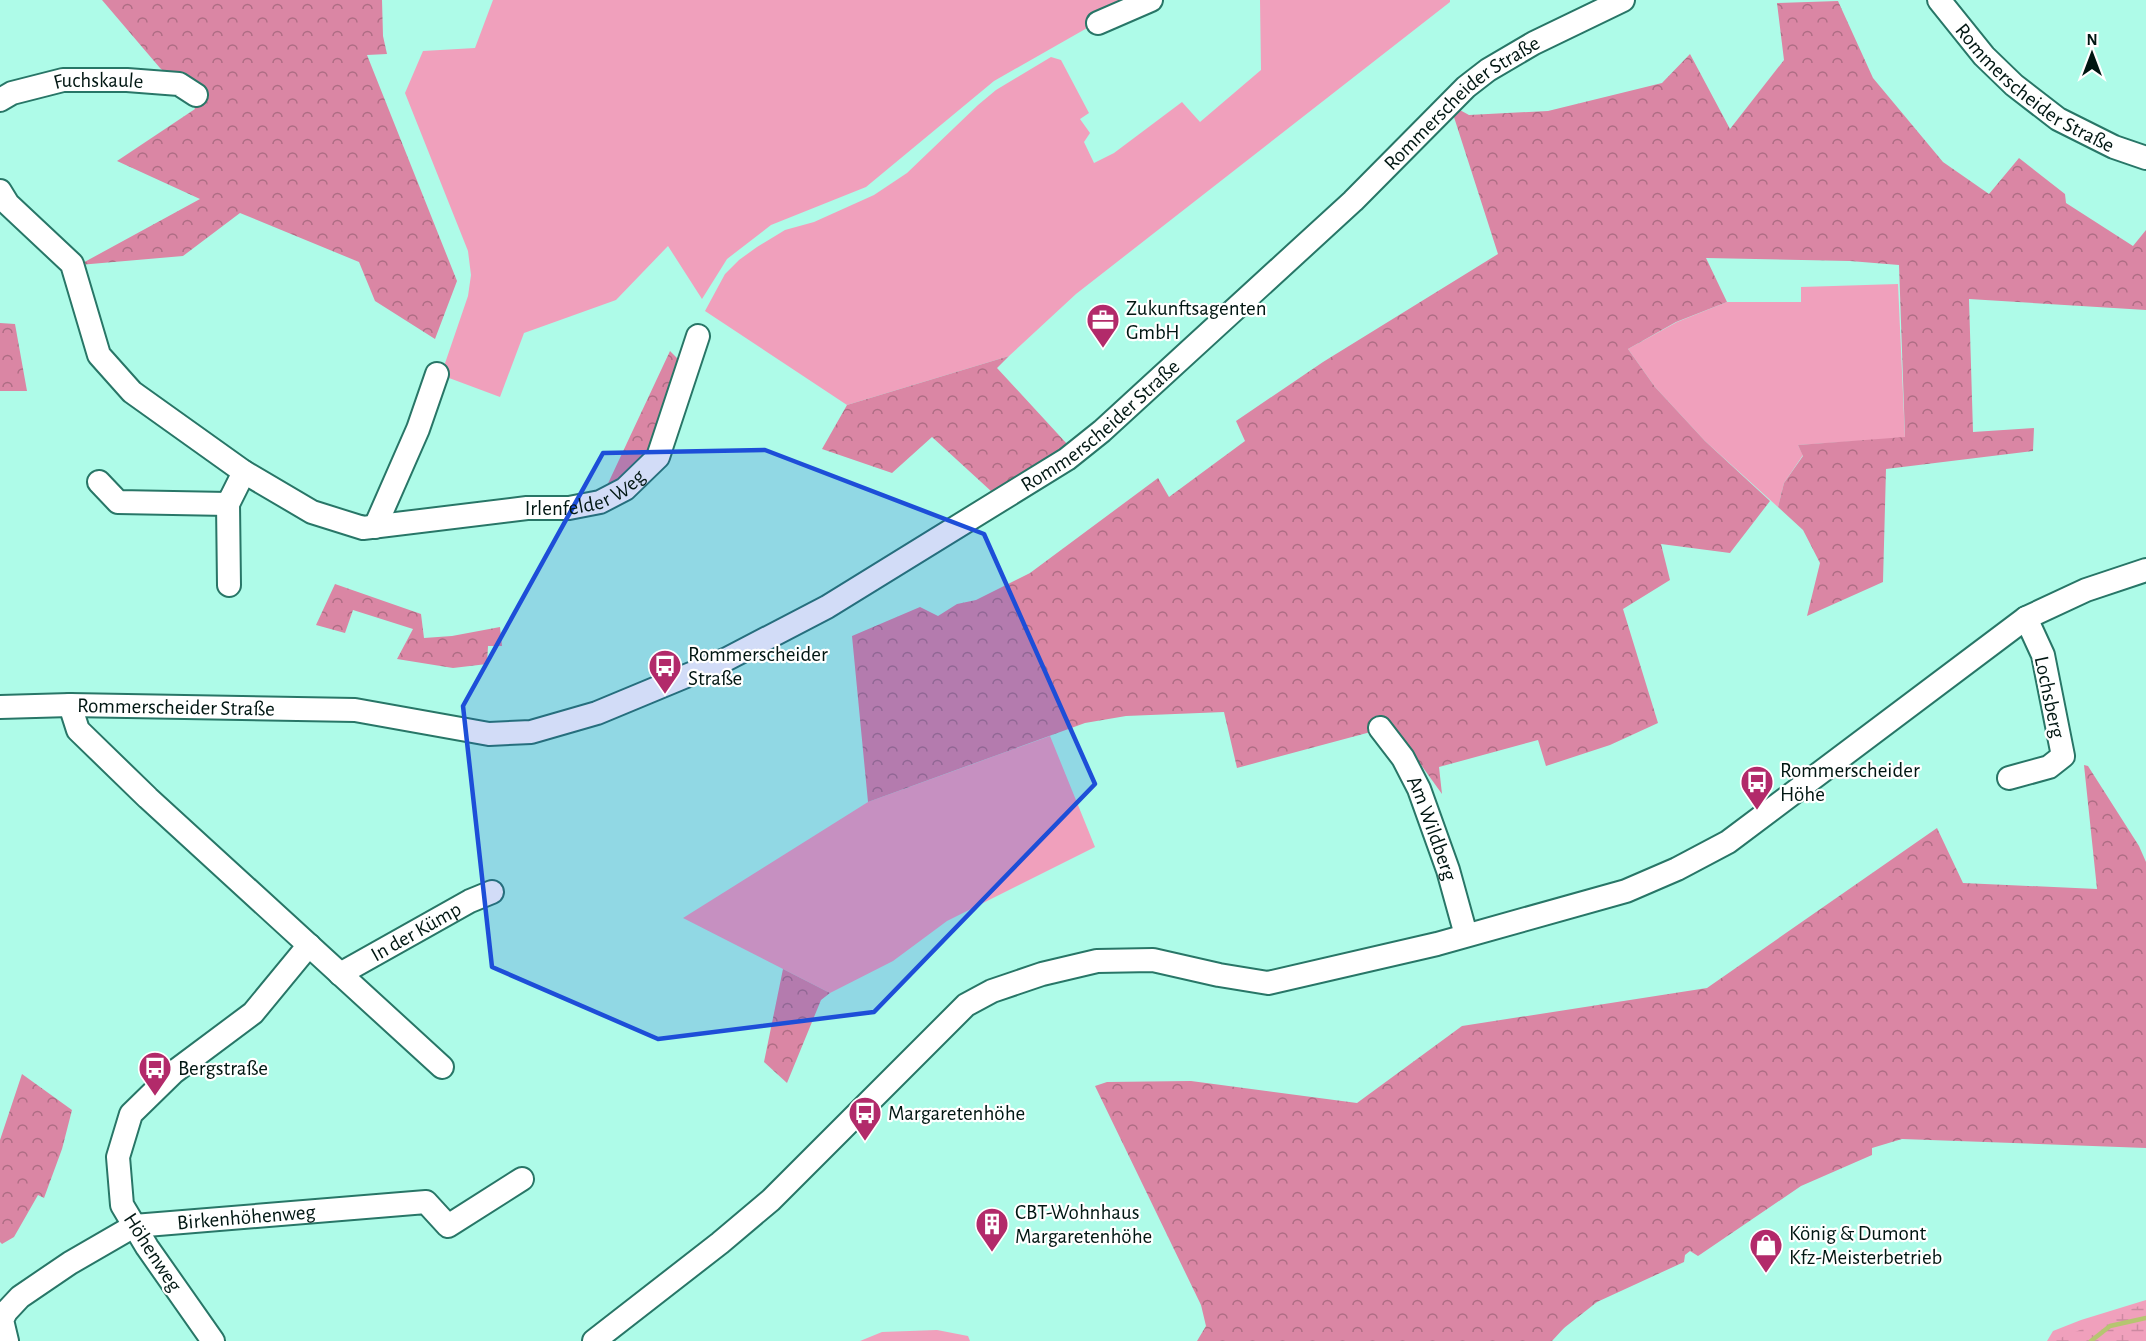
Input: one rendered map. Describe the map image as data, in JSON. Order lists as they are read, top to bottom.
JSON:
{
  "streets": {
    "street": [
      "Fuchskaule",
      "Rommerscheider Straße",
      "Irlenfelder Weg",
      "Lochsberg",
      "Am Wildberg",
      "In der Kümp",
      "Birkenhöhenweg",
      "Höhenweg"
    ]
  },
  "crossings": [
    ["Birkenhöhenweg", "Höhenweg"]
  ],
  "places": {
    "office": ["Zukunftsagenten GmbH"],
    "bus stop": [
      "Rommerscheider Straße",
      "Rommerscheider Höhe",
      "Bergstraße",
      "Margaretenhöhe"
    ],
    "building": ["CBT-Wohnhaus Margaretenhöhe"],
    "shop": ["König & Dumont Kfz-Meisterbetrieb"]
  },
  "north": "top"
}
